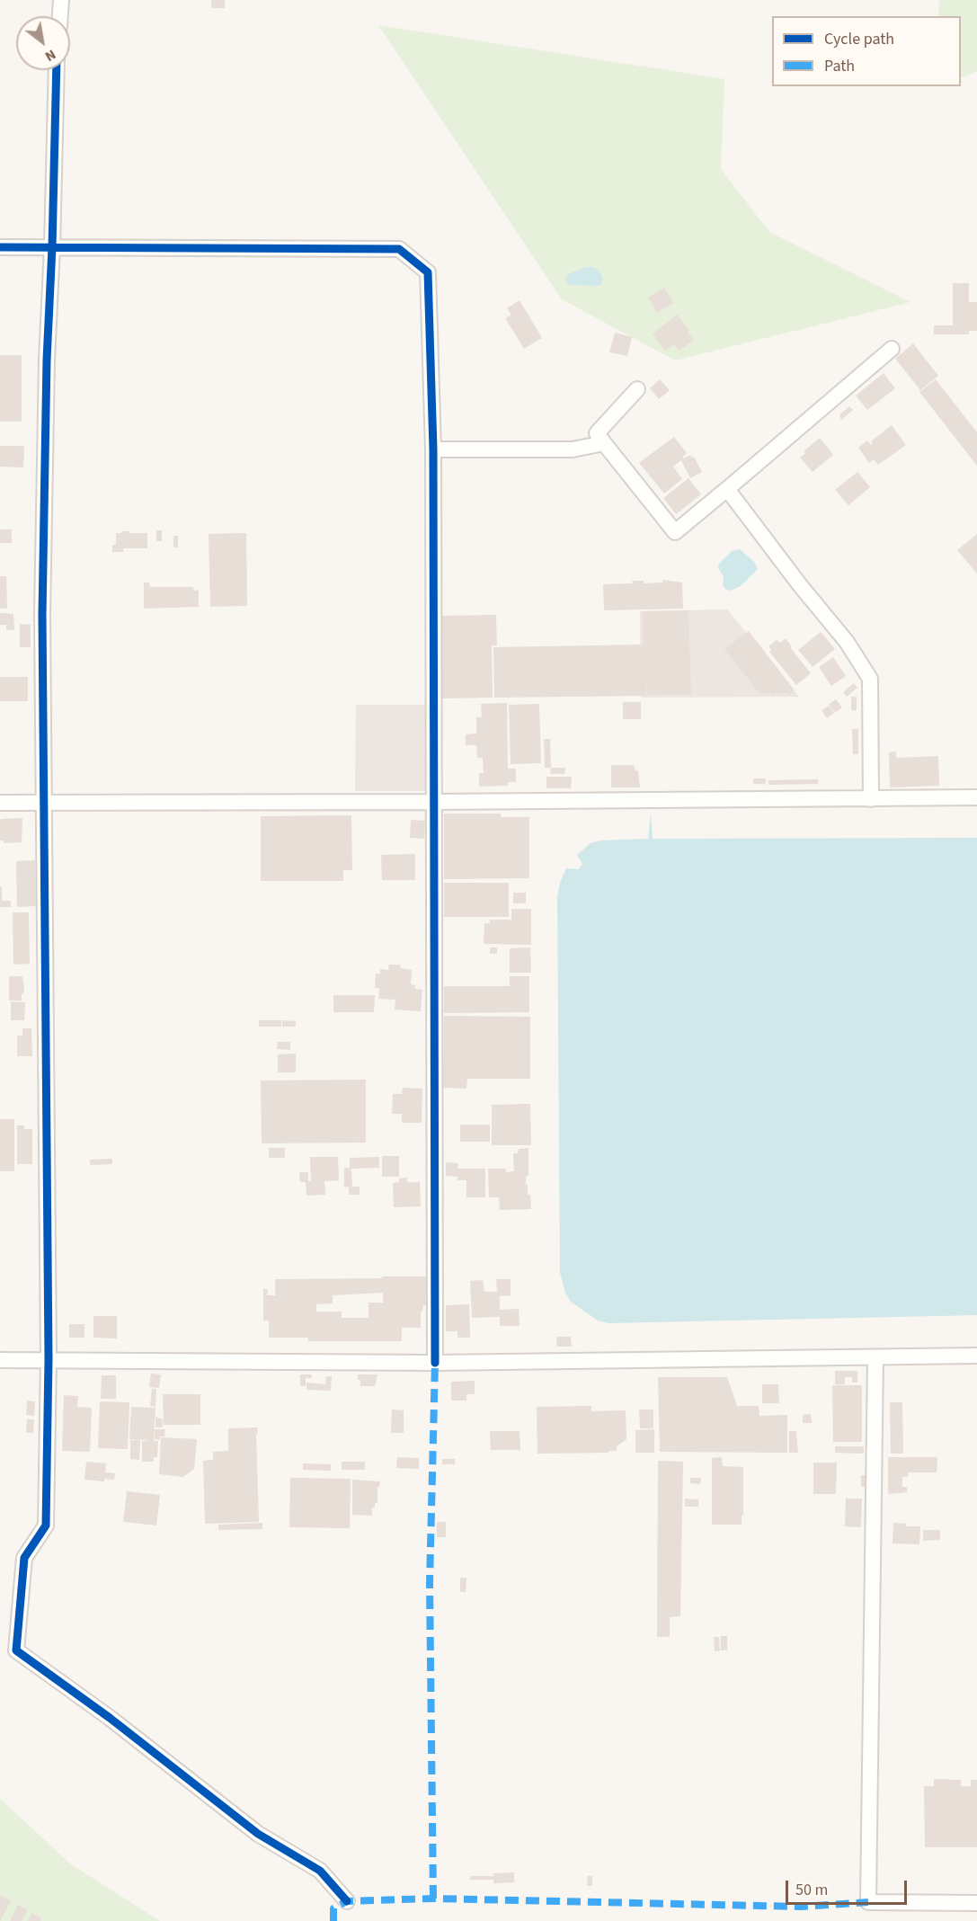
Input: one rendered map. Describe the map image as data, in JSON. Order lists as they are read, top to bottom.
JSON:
{
  "legend": ["Cycle path", "Path"],
  "scale_bar": "50 m",
  "north": "bottom right"
}
